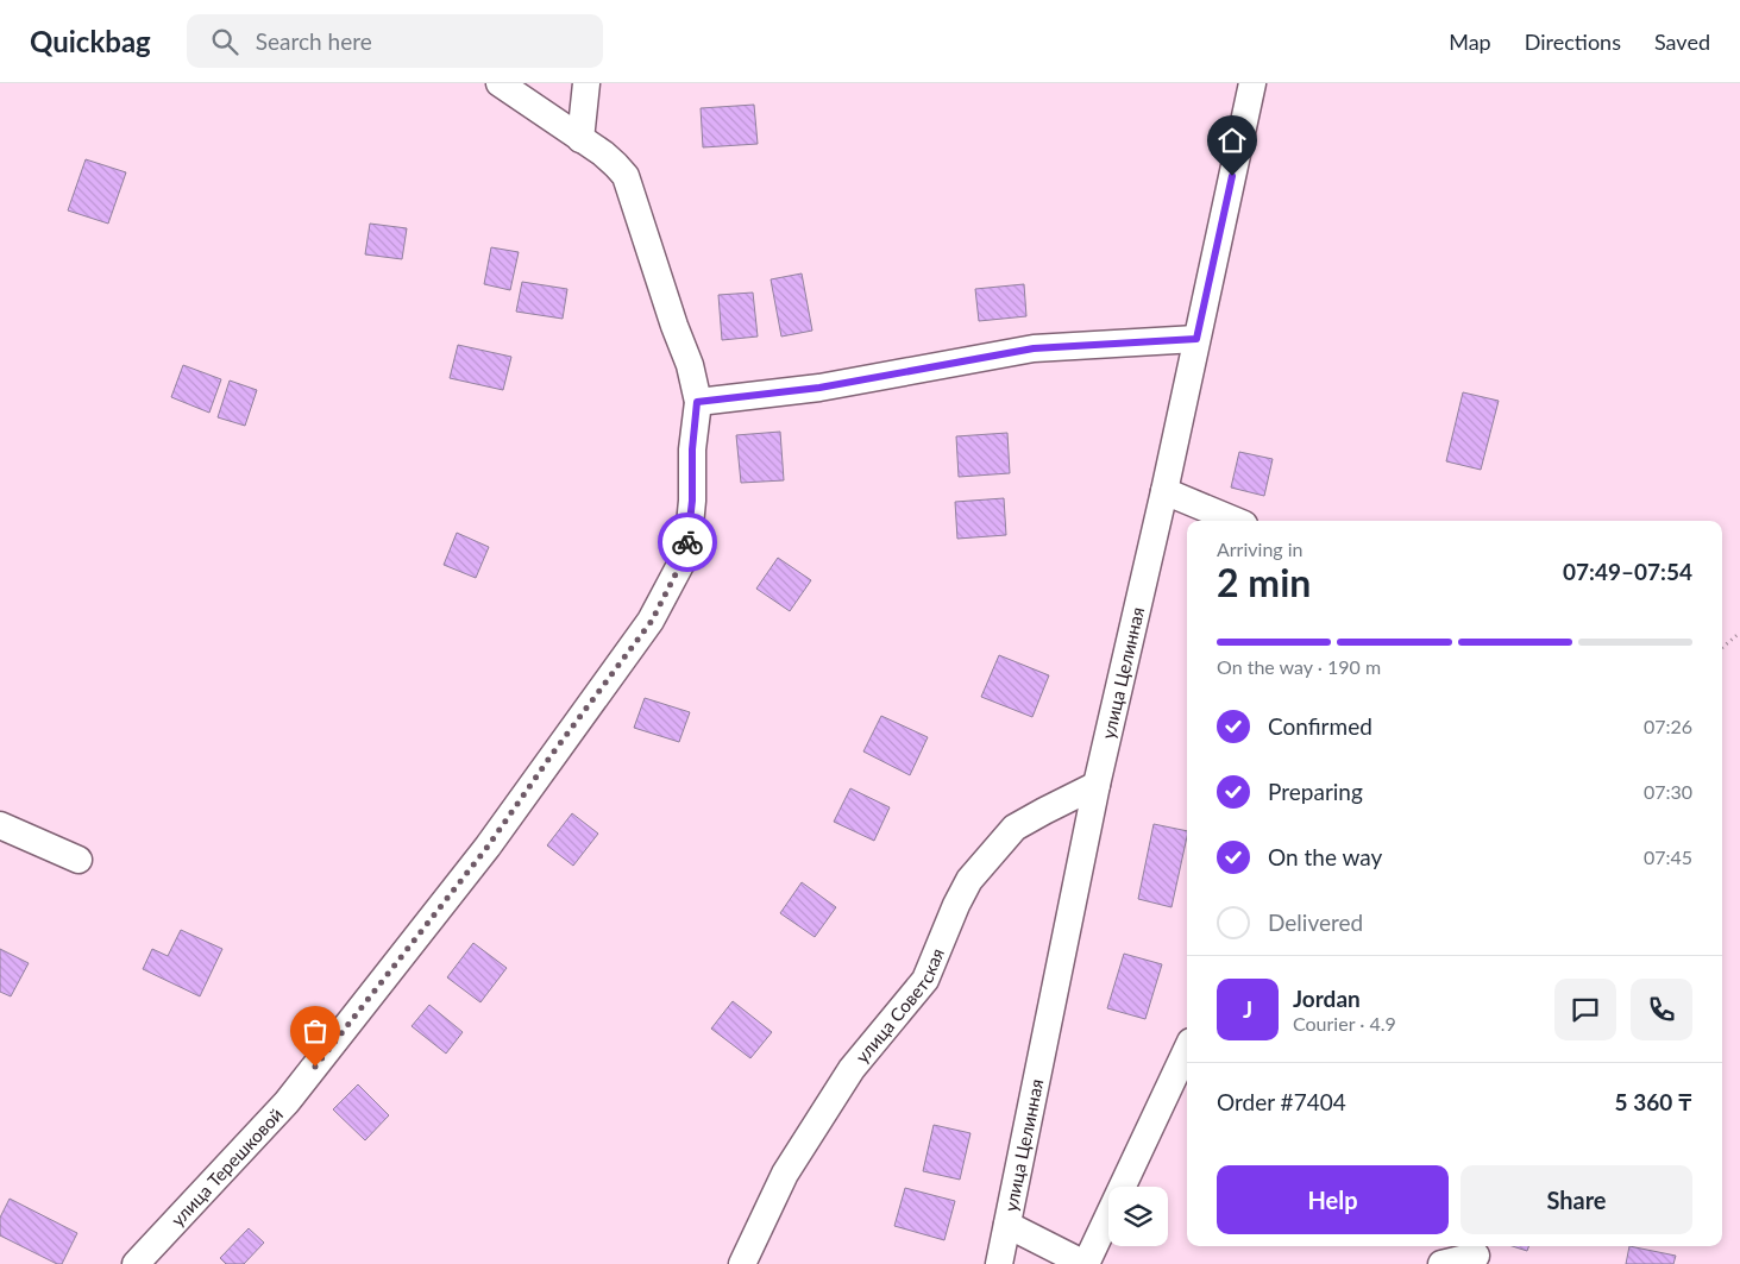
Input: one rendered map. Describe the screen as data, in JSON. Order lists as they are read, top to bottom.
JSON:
{
  "streets": {
    "street": ["улица Целинная", "улица Советская", "улица Терешковой"]
  },
  "crossings": [
    ["улица Целинная", "улица Советская"]
  ],
  "page": {
    "header": "Quickbag",
    "search": "Search here",
    "nav": ["Map", "Directions", "Saved"],
    "heading": ["2 min", "Arriving in", "07:49–07:54"],
    "panel": [
      "Jordan",
      "Courier · 4.9",
      "Order #7404",
      "5 360 ₸"
    ],
    "bar": "On the way · 190 m",
    "list": [
      ["Confirmed", "07:26"],
      ["Preparing", "07:30"],
      ["On the way", "07:45"],
      "Delivered"
    ],
    "round": "J",
    "buttons": ["Help", "Share"]
  }
}
